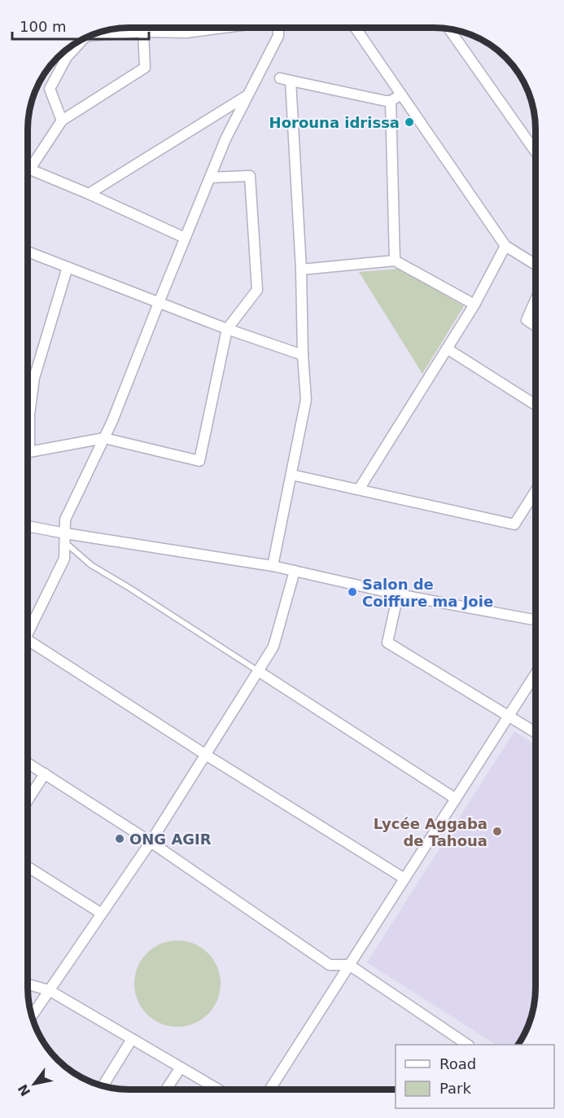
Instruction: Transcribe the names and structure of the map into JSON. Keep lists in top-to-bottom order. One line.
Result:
{"places":["Horouna idrissa","Salon de Coiffure ma Joie","Lycée Aggaba de Tahoua","ONG AGIR"],"legend":["Road","Park"],"scale_bar":"100 m","north":"bottom left"}
